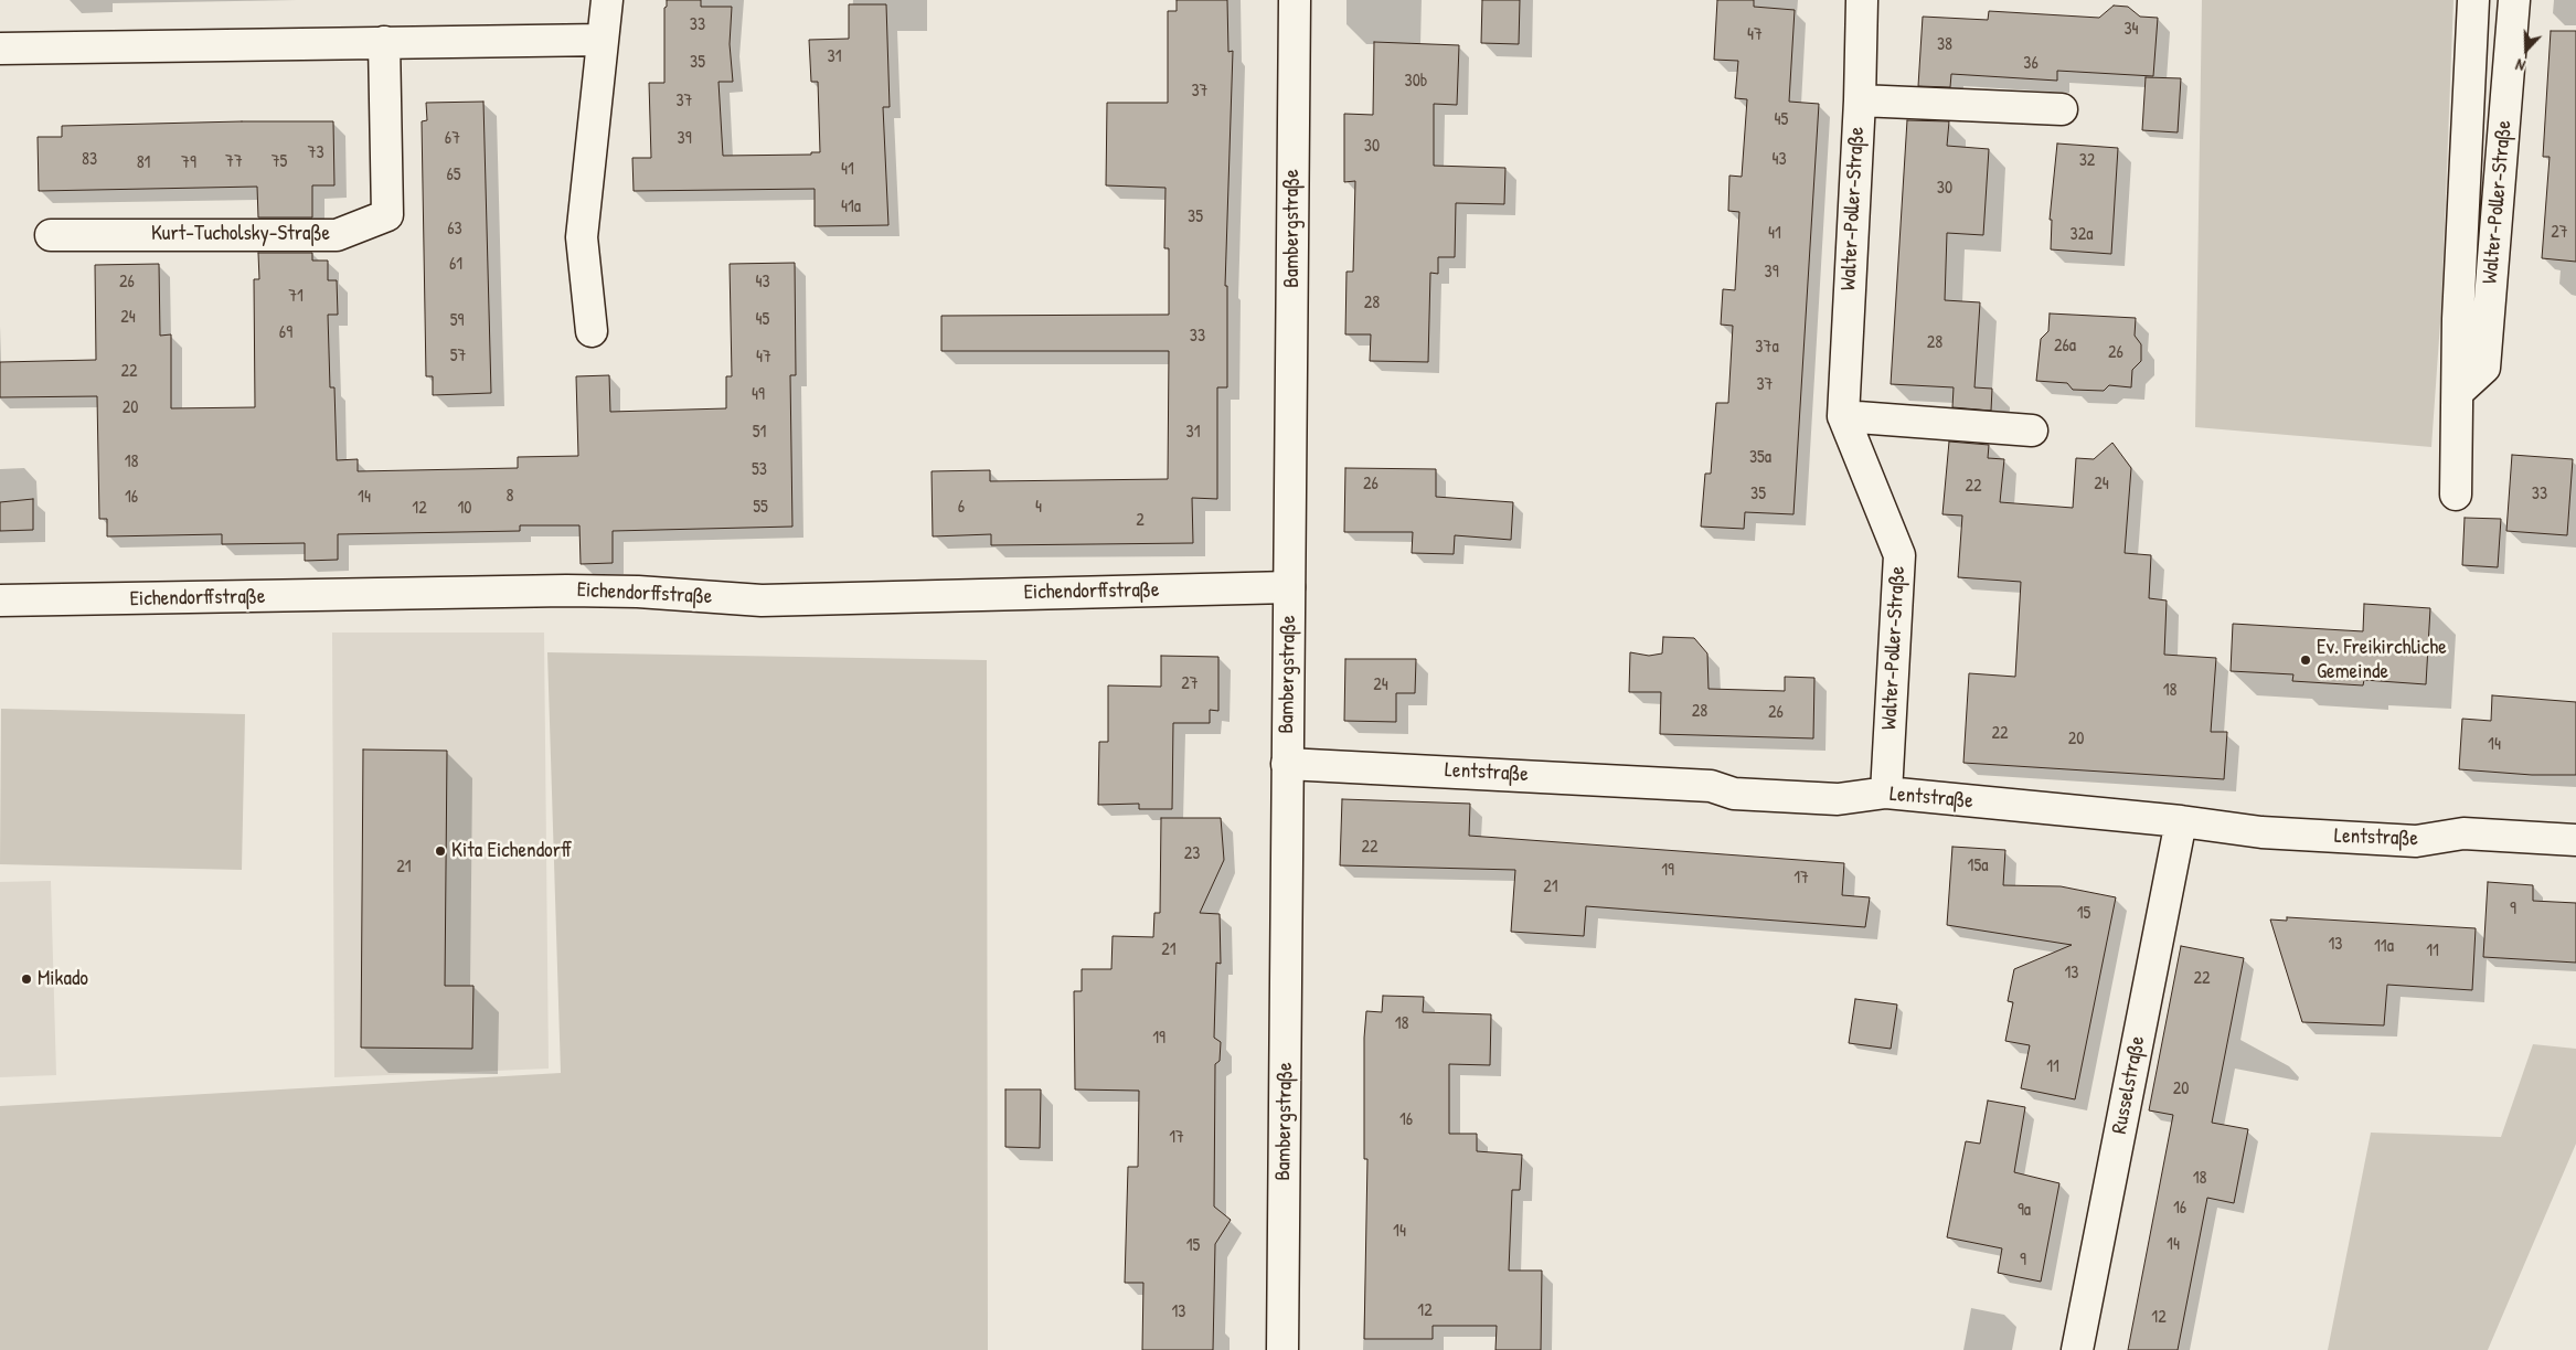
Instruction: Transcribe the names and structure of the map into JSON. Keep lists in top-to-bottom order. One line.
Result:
{"streets":{"street":["Walter-Poller-Straße","Bambergstraße","Kurt-Tucholsky-Straße","Eichendorffstraße","Lentstraße","Russelstraße"]},"crossings":[["Walter-Poller-Straße","Lentstraße"],["Bambergstraße","Eichendorffstraße"],["Bambergstraße","Lentstraße"],["Lentstraße","Russelstraße"]],"places":["Ev. Freikirchliche Gemeinde","Kita Eichendorff","Mikado"],"house_numbers":["33","34","47","38","31","35","36","30b","37","37","45","67","39","30","73","83","43","32","77","75","81","79","41","65","30","41a","35","63","27","41","32a","61","39","26","43","71","28","24","45","59","69","33","28","26a","37a","26","57","47","22","37","49","20","51","31","35a","18","53","26","24","22","35","33","8","16","14","55","6","4","12","10","2","27","24","18","28","26","22","20","14","22","23","15a","21","19","17","21","9","15","13","11a","21","11","13","22","18","19","11","20","16","17","18","16","9a","14","14","15","9","12","13","12"],"north":"bottom"}
